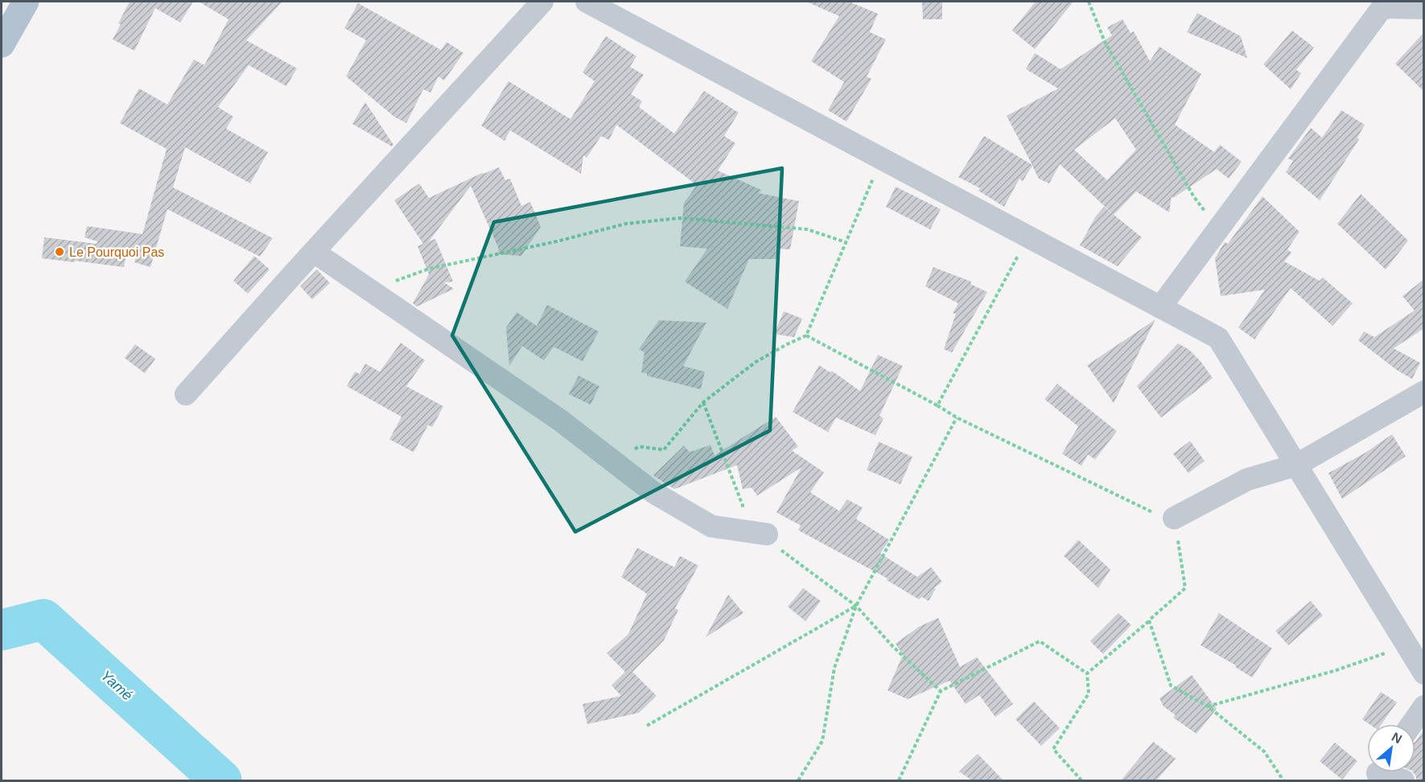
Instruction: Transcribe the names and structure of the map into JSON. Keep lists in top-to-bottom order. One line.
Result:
{"water":["Yamé"],"places":["Le Pourquoi Pas"],"north":"top right"}
